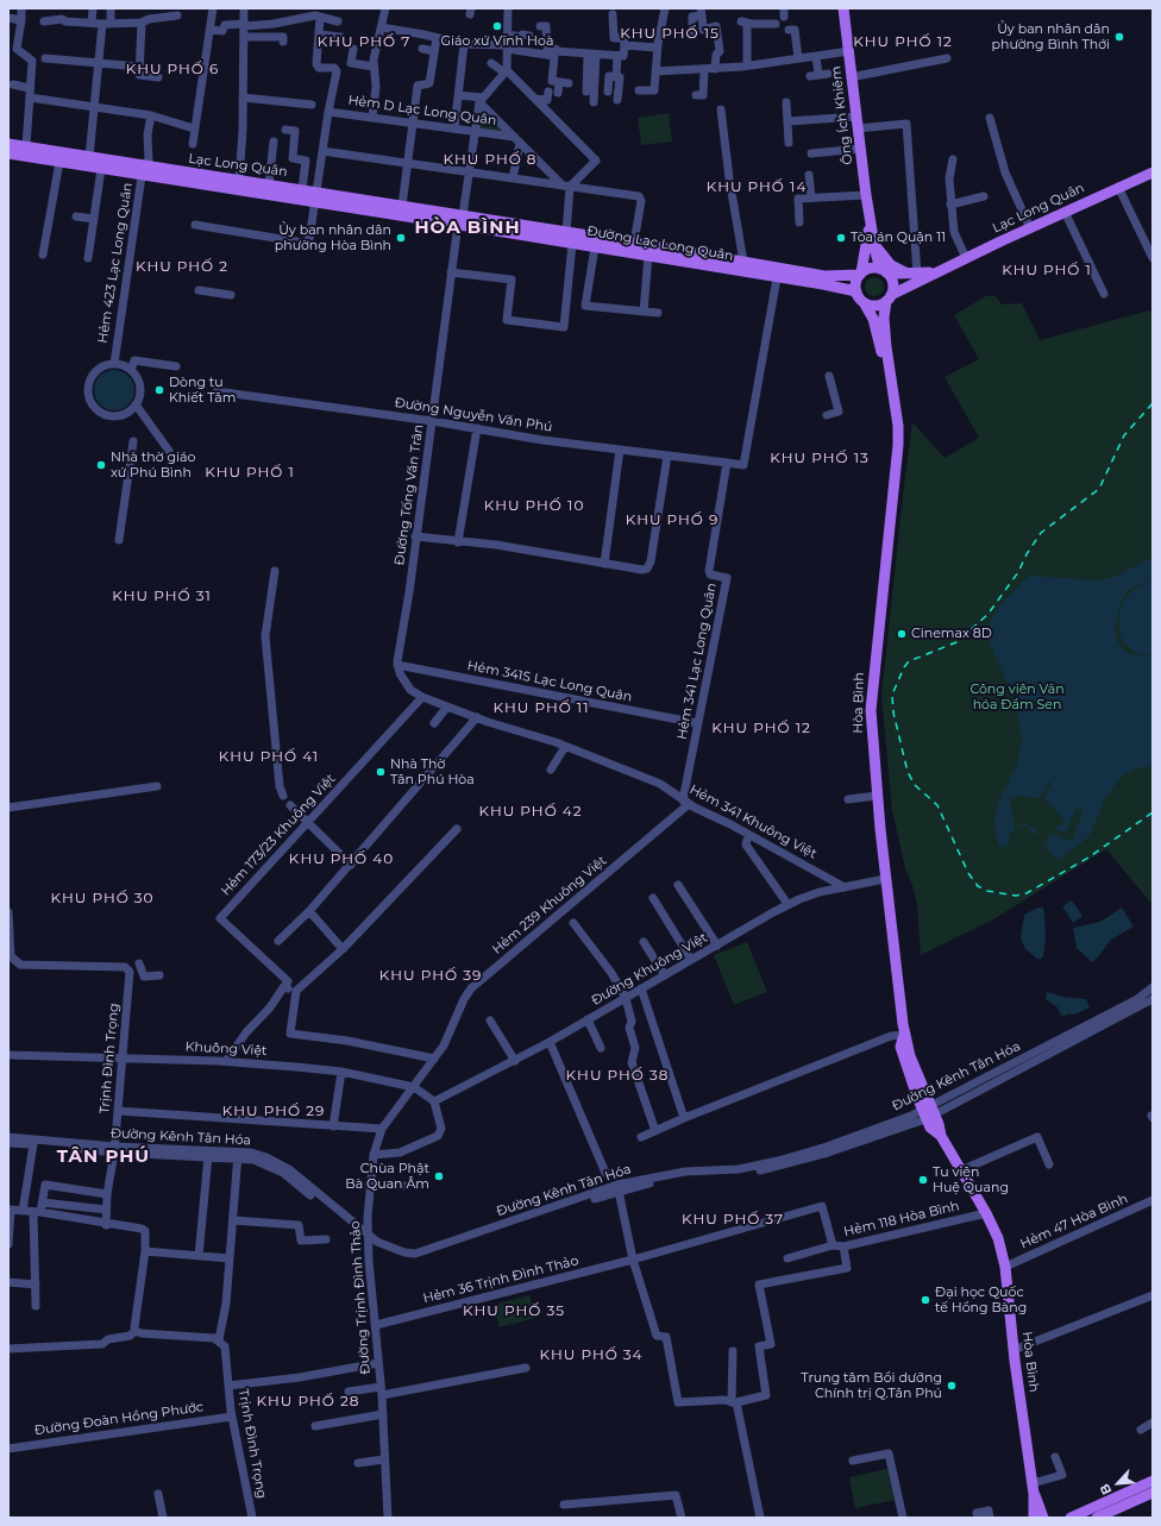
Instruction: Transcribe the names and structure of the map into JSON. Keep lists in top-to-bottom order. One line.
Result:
{"streets":{"main road":["Ông Ích Khiêm","Lạc Long Quân","Đường Lạc Long Quân","Hòa Bình"],"street":["Hẻm D Lạc Long Quân","Hẻm 423 Lạc Long Quân","Đường Nguyễn Văn Phú","Đường Tống Văn Trân","Hẻm 341 Lạc Long Quân","Hẻm 341S Lạc Long Quân","Hẻm 341 Khuông Việt","Hẻm 173/23 Khuông Việt","Hẻm 239 Khuông Việt","Đường Khuông Việt","Khuông Việt","Trịnh Đình Trọng","Đường Kênh Tân Hóa","Hẻm 118 Hòa Bình","Hẻm 47 Hòa Bình","Hẻm 36 Trịnh Đình Thảo","Đường Trịnh Đình Thảo","Đường Đoàn Hồng Phước"]},"crossings":[["Hẻm D Lạc Long Quân","Đường Tống Văn Trân"],["Ông Ích Khiêm","Đường Lạc Long Quân"],["Lạc Long Quân","Đường Lạc Long Quân"],["Lạc Long Quân","Hẻm 423 Lạc Long Quân"],["Lạc Long Quân","Đường Tống Văn Trân"],["Đường Lạc Long Quân","Đường Tống Văn Trân"],["Đường Nguyễn Văn Phú","Đường Tống Văn Trân"],["Đường Nguyễn Văn Phú","Hẻm 341 Lạc Long Quân"],["Đường Tống Văn Trân","Hẻm 341S Lạc Long Quân"],["Đường Tống Văn Trân","Hẻm 341 Khuông Việt"],["Hẻm 341 Lạc Long Quân","Hẻm 341S Lạc Long Quân"],["Hẻm 341 Lạc Long Quân","Hẻm 341 Khuông Việt"],["Hẻm 341 Lạc Long Quân","Hẻm 239 Khuông Việt"],["Hẻm 341S Lạc Long Quân","Hẻm 341 Khuông Việt"],["Hòa Bình","Đường Khuông Việt"],["Hòa Bình","Đường Kênh Tân Hóa"],["Hòa Bình","Hẻm 118 Hòa Bình"],["Hòa Bình","Hẻm 47 Hòa Bình"],["Hẻm 341 Khuông Việt","Hẻm 173/23 Khuông Việt"],["Hẻm 341 Khuông Việt","Hẻm 239 Khuông Việt"],["Hẻm 341 Khuông Việt","Đường Khuông Việt"],["Hẻm 239 Khuông Việt","Khuông Việt"],["Hẻm 239 Khuông Việt","Đường Trịnh Đình Thảo"],["Đường Khuông Việt","Khuông Việt"],["Khuông Việt","Trịnh Đình Trọng"],["Khuông Việt","Đường Trịnh Đình Thảo"],["Trịnh Đình Trọng","Đường Kênh Tân Hóa"],["Trịnh Đình Trọng","Đường Đoàn Hồng Phước"],["Đường Kênh Tân Hóa","Đường Trịnh Đình Thảo"],["Hẻm 118 Hòa Bình","Hẻm 36 Trịnh Đình Thảo"],["Hẻm 36 Trịnh Đình Thảo","Đường Trịnh Đình Thảo"]],"districts":["KHU PHỐ 15","KHU PHỐ 7","KHU PHỐ 12","KHU PHỐ 6","KHU PHỐ 8","KHU PHỐ 14","HÒA BÌNH","KHU PHỐ 2","KHU PHỐ 1","KHU PHỐ 13","KHU PHỐ 1","KHU PHỐ 10","KHU PHỐ 9","KHU PHỐ 31","KHU PHỐ 11","KHU PHỐ 12","KHU PHỐ 41","KHU PHỐ 42","KHU PHỐ 40","KHU PHỐ 30","KHU PHỐ 39","KHU PHỐ 38","KHU PHỐ 29","TÂN PHÚ","KHU PHỐ 37","KHU PHỐ 35","KHU PHỐ 34","KHU PHỐ 28"],"parks":["Công viên Văn hóa Đầm Sen"],"places":["Giáo xứ Vĩnh Hoà","Ủy ban nhân dân phường Bình Thới","Ủy ban nhân dân phường Hòa Bình","Tòa án Quận 11","Dòng tu Khiết Tâm","Nhà thờ giáo xứ Phú Bình","Cinemax 8D","Nhà Thờ Tân Phú Hòa","Chùa Phật Bà Quan Âm","Tu viện Huệ Quang","Đại học Quốc tế Hồng Bàng","Trung tâm Bồi dưỡng Chính trị Q.Tân Phú"],"north":"bottom left"}
